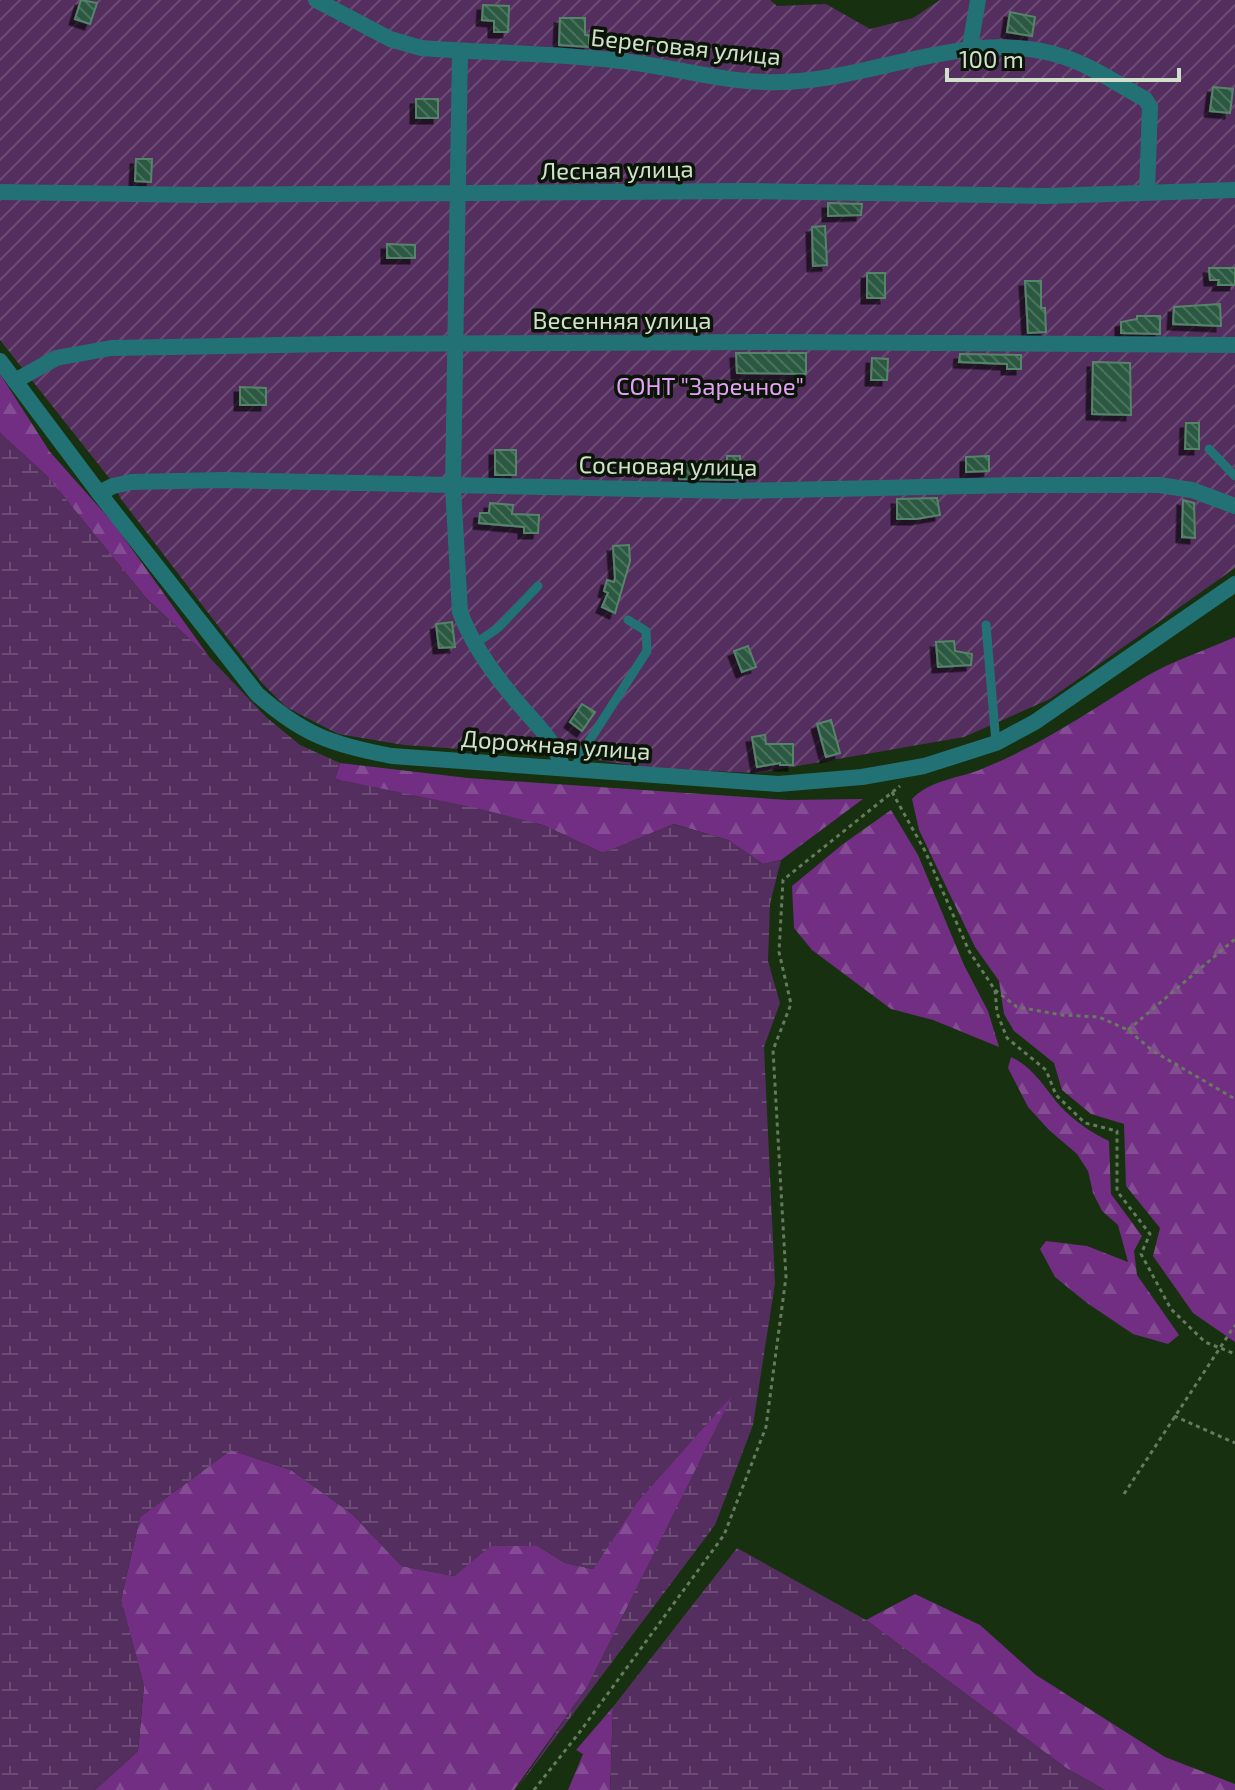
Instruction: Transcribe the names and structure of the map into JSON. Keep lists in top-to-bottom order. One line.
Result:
{"streets":{"street":["Береговая улица","Лесная улица","Весенняя улица","Сосновая улица","Дорожная улица"]},"crossings":[["Береговая улица","Лесная улица"],["Весенняя улица","Дорожная улица"],["Сосновая улица","Дорожная улица"]],"parks":["СОНТ \"Заречное\""],"scale_bar":"100 m"}
